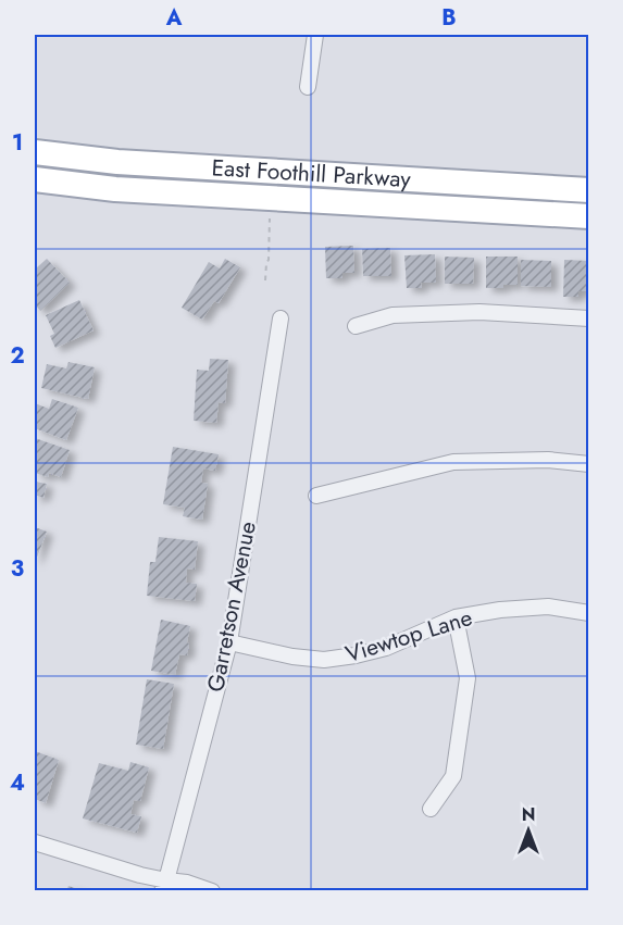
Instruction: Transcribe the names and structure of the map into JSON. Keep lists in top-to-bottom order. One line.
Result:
{"streets":{"main road":["East Foothill Parkway"],"street":["Garretson Avenue","Viewtop Lane"]},"crossings":[["Garretson Avenue","Viewtop Lane"]],"north":"top","grid":{"columns":["A","B"],"rows":["1","2","3","4"]}}
